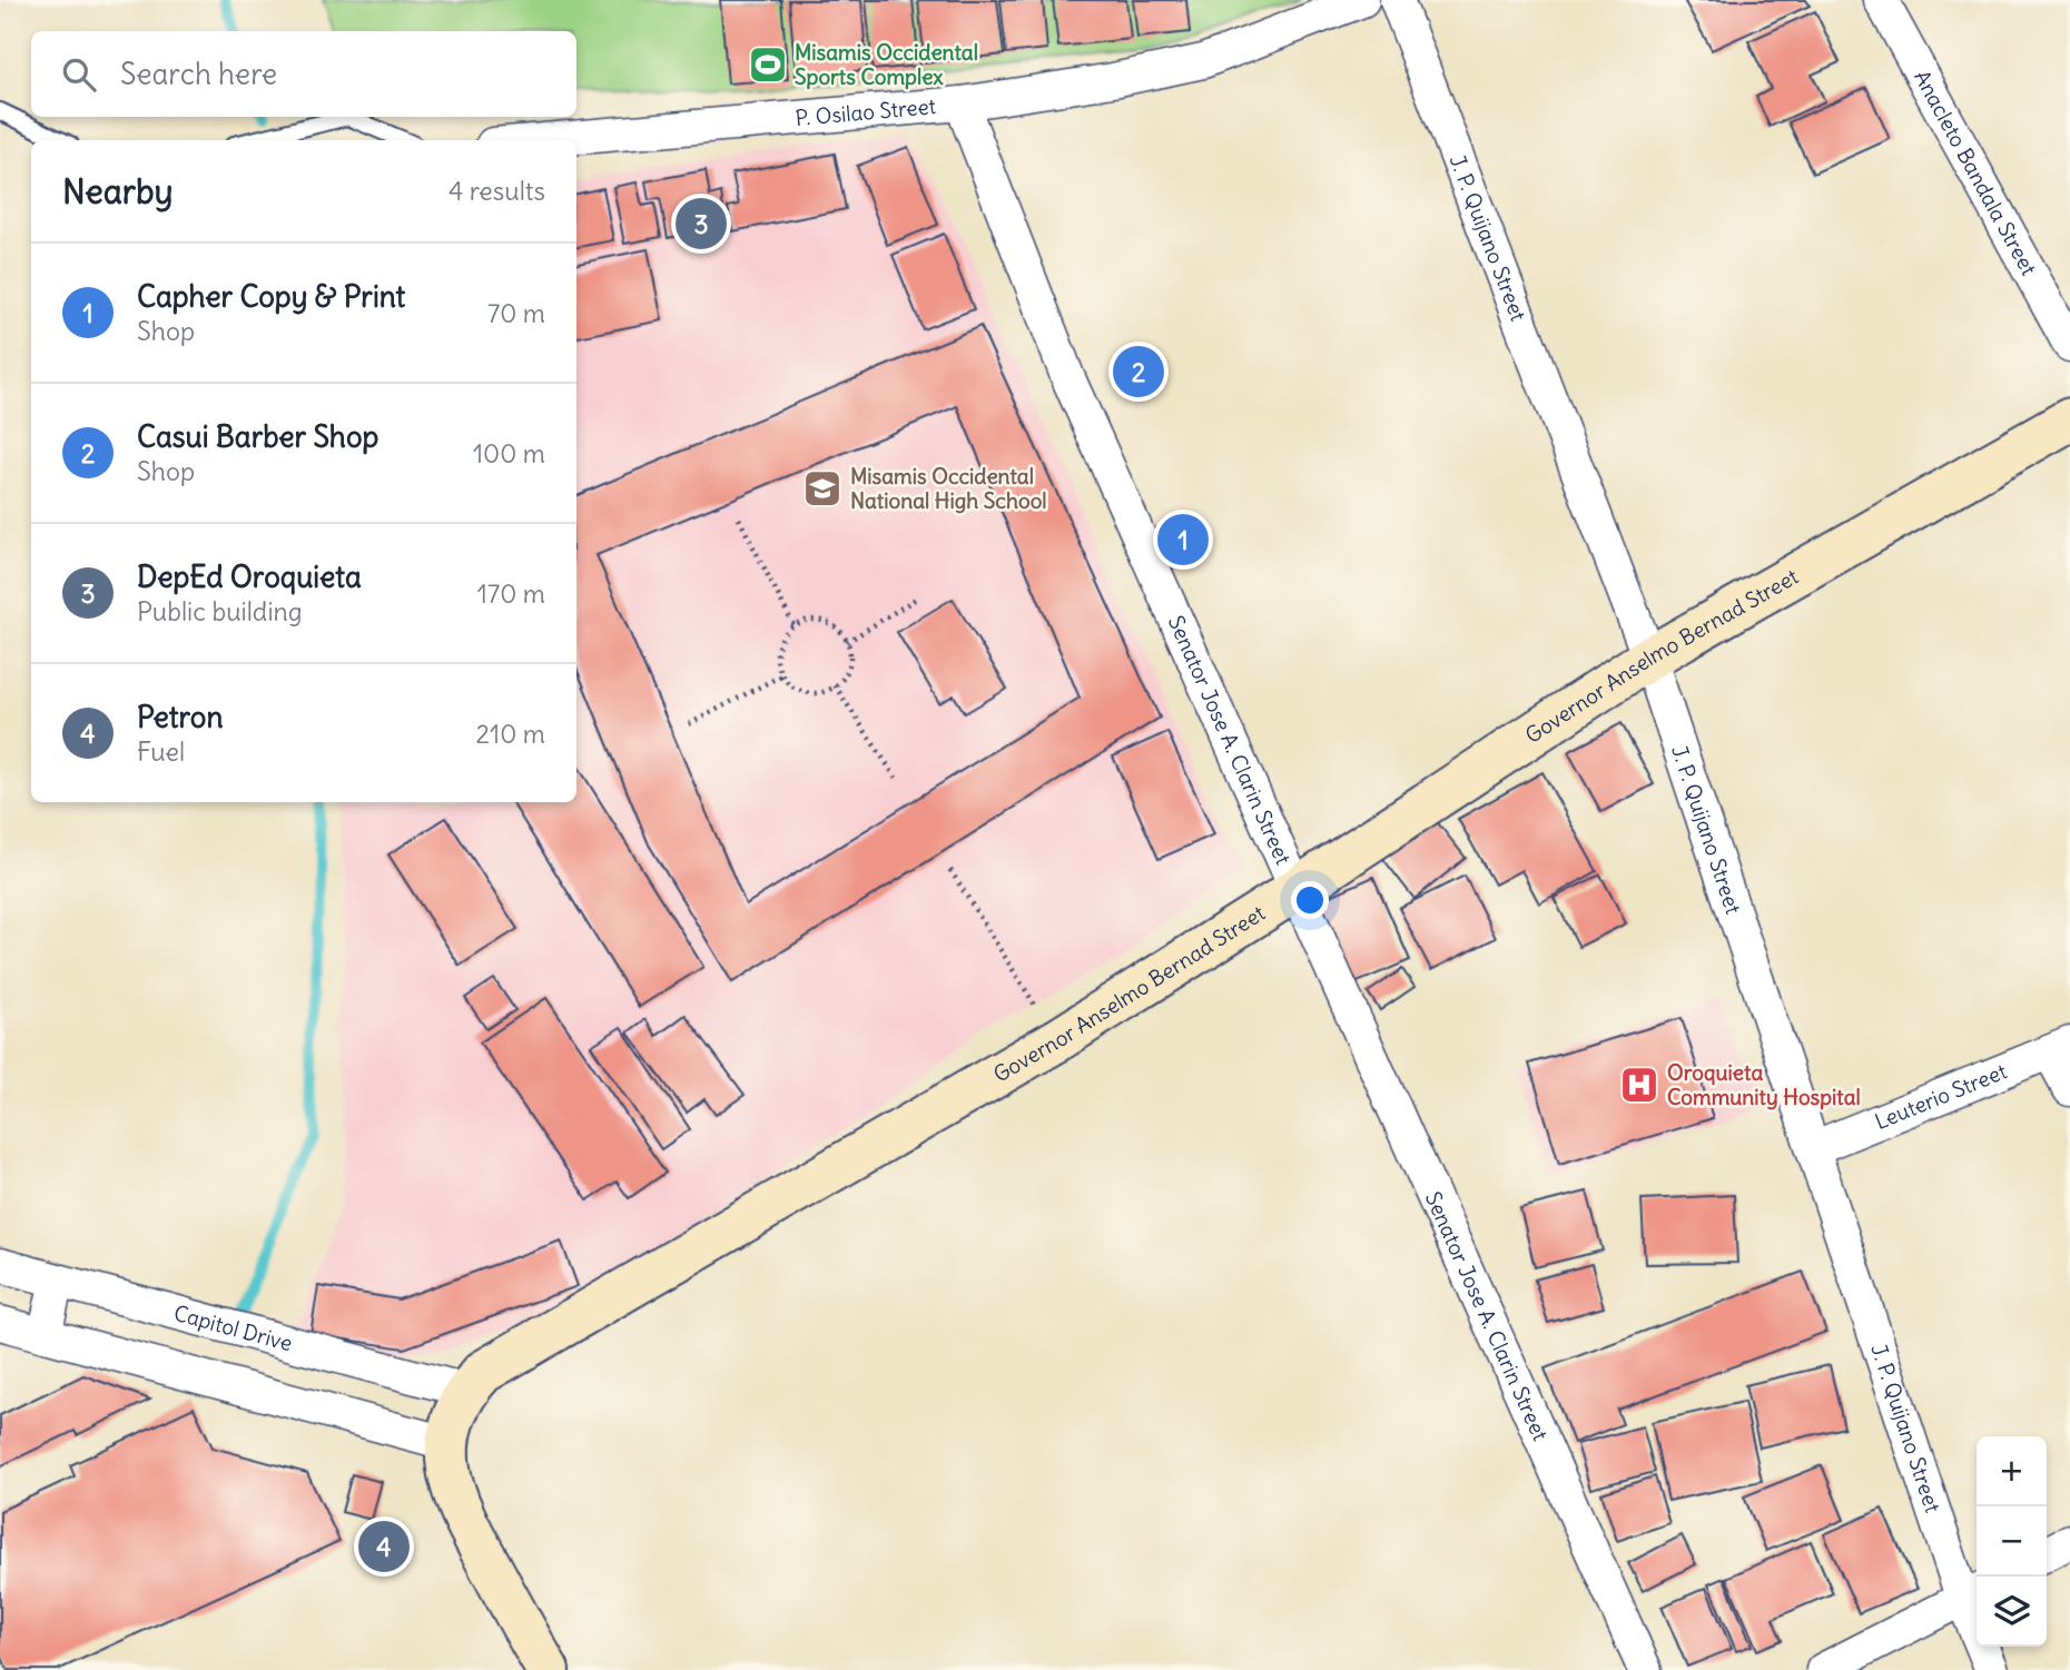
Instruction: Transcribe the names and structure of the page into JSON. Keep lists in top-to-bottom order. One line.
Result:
{"streets":{"main road":["Governor Anselmo Bernad Street"],"street":["P. Osilao Street","Anacleto Bandala Street","J. P. Quijano Street","Senator Jose A. Clarin Street","Leuterio Street","Capitol Drive"]},"crossings":[["P. Osilao Street","Senator Jose A. Clarin Street"],["J. P. Quijano Street","Governor Anselmo Bernad Street"],["J. P. Quijano Street","Leuterio Street"],["Governor Anselmo Bernad Street","Senator Jose A. Clarin Street"],["Governor Anselmo Bernad Street","Capitol Drive"]],"places":{"sports":["Misamis Occidental Sports Complex"],"school or university":["Misamis Occidental National High School"],"hospital":["Oroquieta Community Hospital"]},"page":{"search":"Search here","heading":["Nearby","4 results"],"pins":["3","2","1","4"],"list":[{"mark":"1","name":"Capher Copy & Print","note":"Shop","value":"70 m"},{"mark":"2","name":"Casui Barber Shop","note":"Shop","value":"100 m"},{"mark":"3","name":"DepEd Oroquieta","note":"Public building","value":"170 m"},{"mark":"4","name":"Petron","note":"Fuel","value":"210 m"}],"map_buttons":["+","−"]}}
